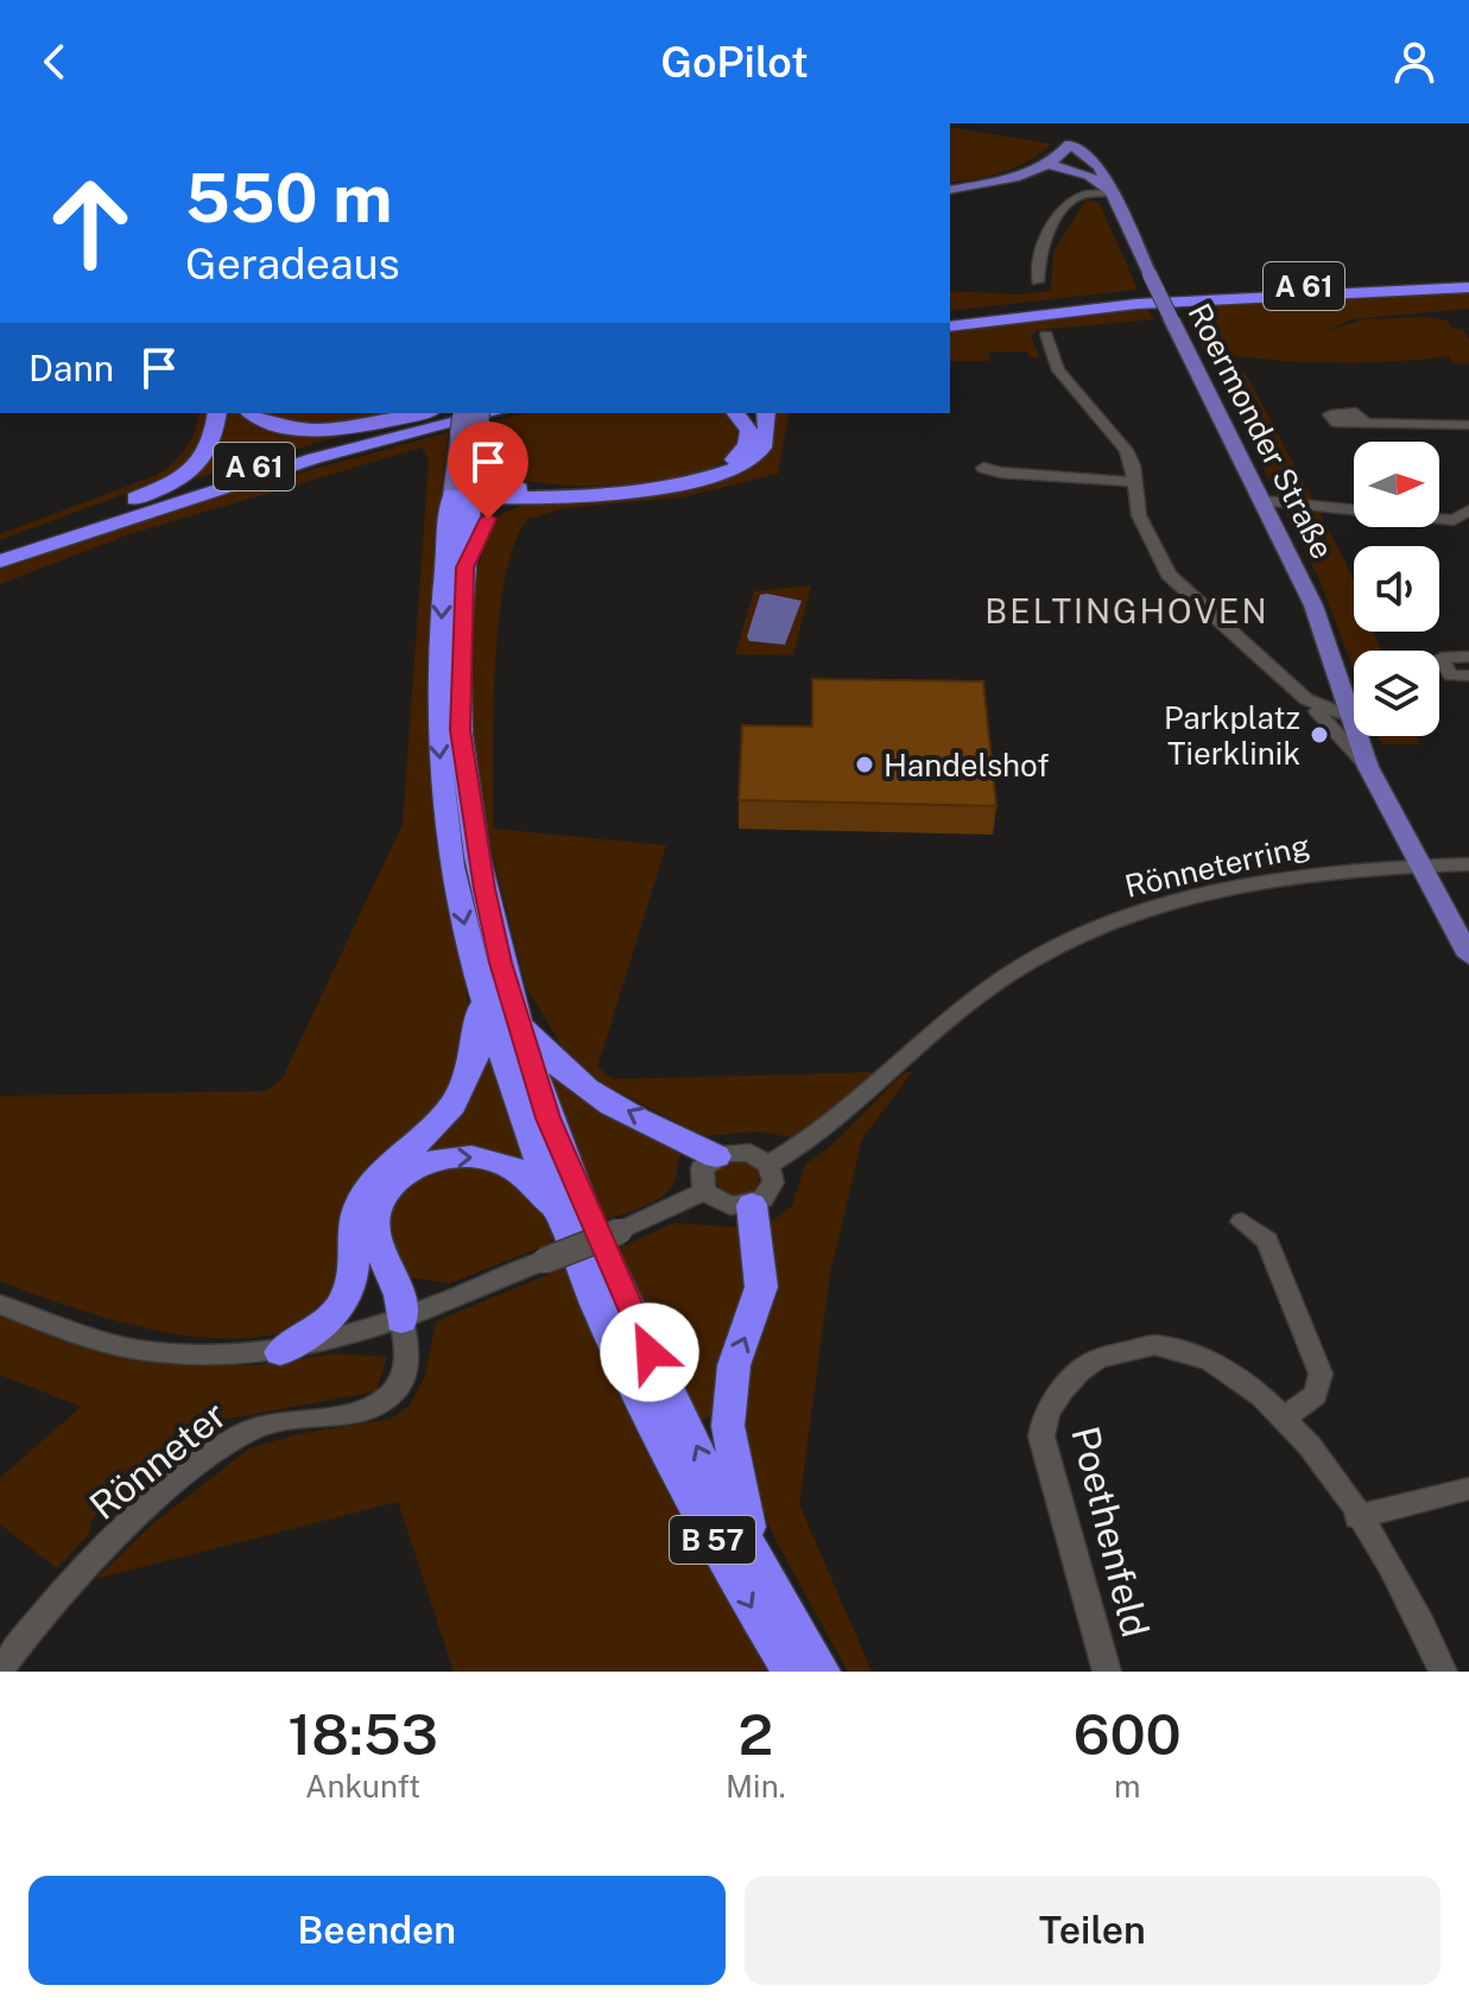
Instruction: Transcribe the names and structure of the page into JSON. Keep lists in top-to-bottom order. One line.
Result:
{"streets":{"highway":["A 61","B 57"],"main road":["Roermonder Straße"],"street":["Rönneterring","Rönneter","Poethenfeld"]},"crossings":[["Roermonder Straße","Rönneterring"]],"districts":["BELTINGHOVEN"],"places":["Parkplatz Tierklinik","Handelshof"],"north":"right","page":{"header":"GoPilot","turn":["550 m","Geradeaus"],"then":"Dann","eta":["18:53","Ankunft","2","Min.","600","m"],"buttons":["Beenden","Teilen"]}}
